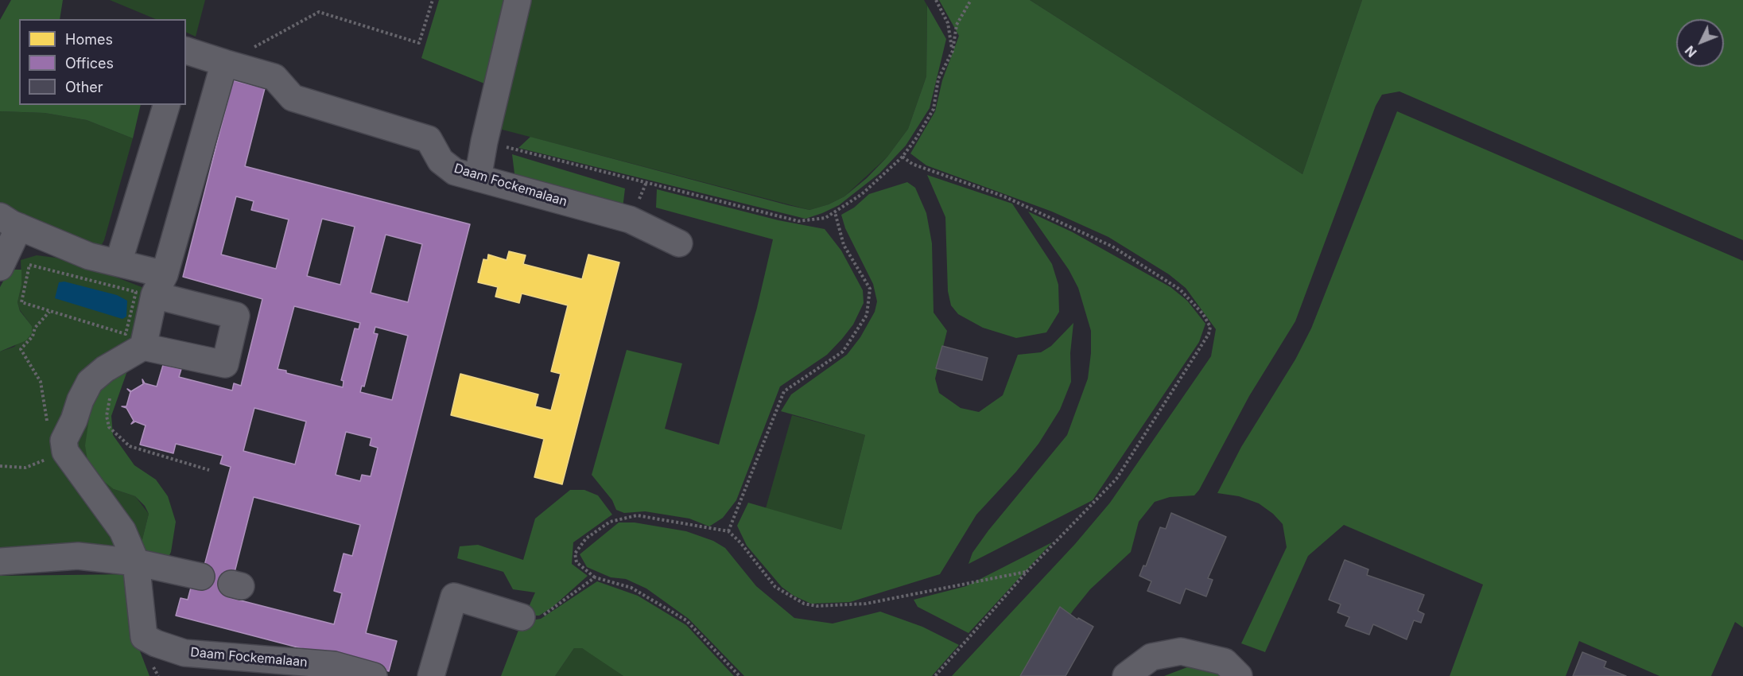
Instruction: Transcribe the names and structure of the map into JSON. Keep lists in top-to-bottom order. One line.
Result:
{"streets":{"lane":["Daam Fockemalaan"]},"legend":["Homes","Offices","Other"],"north":"bottom left"}
